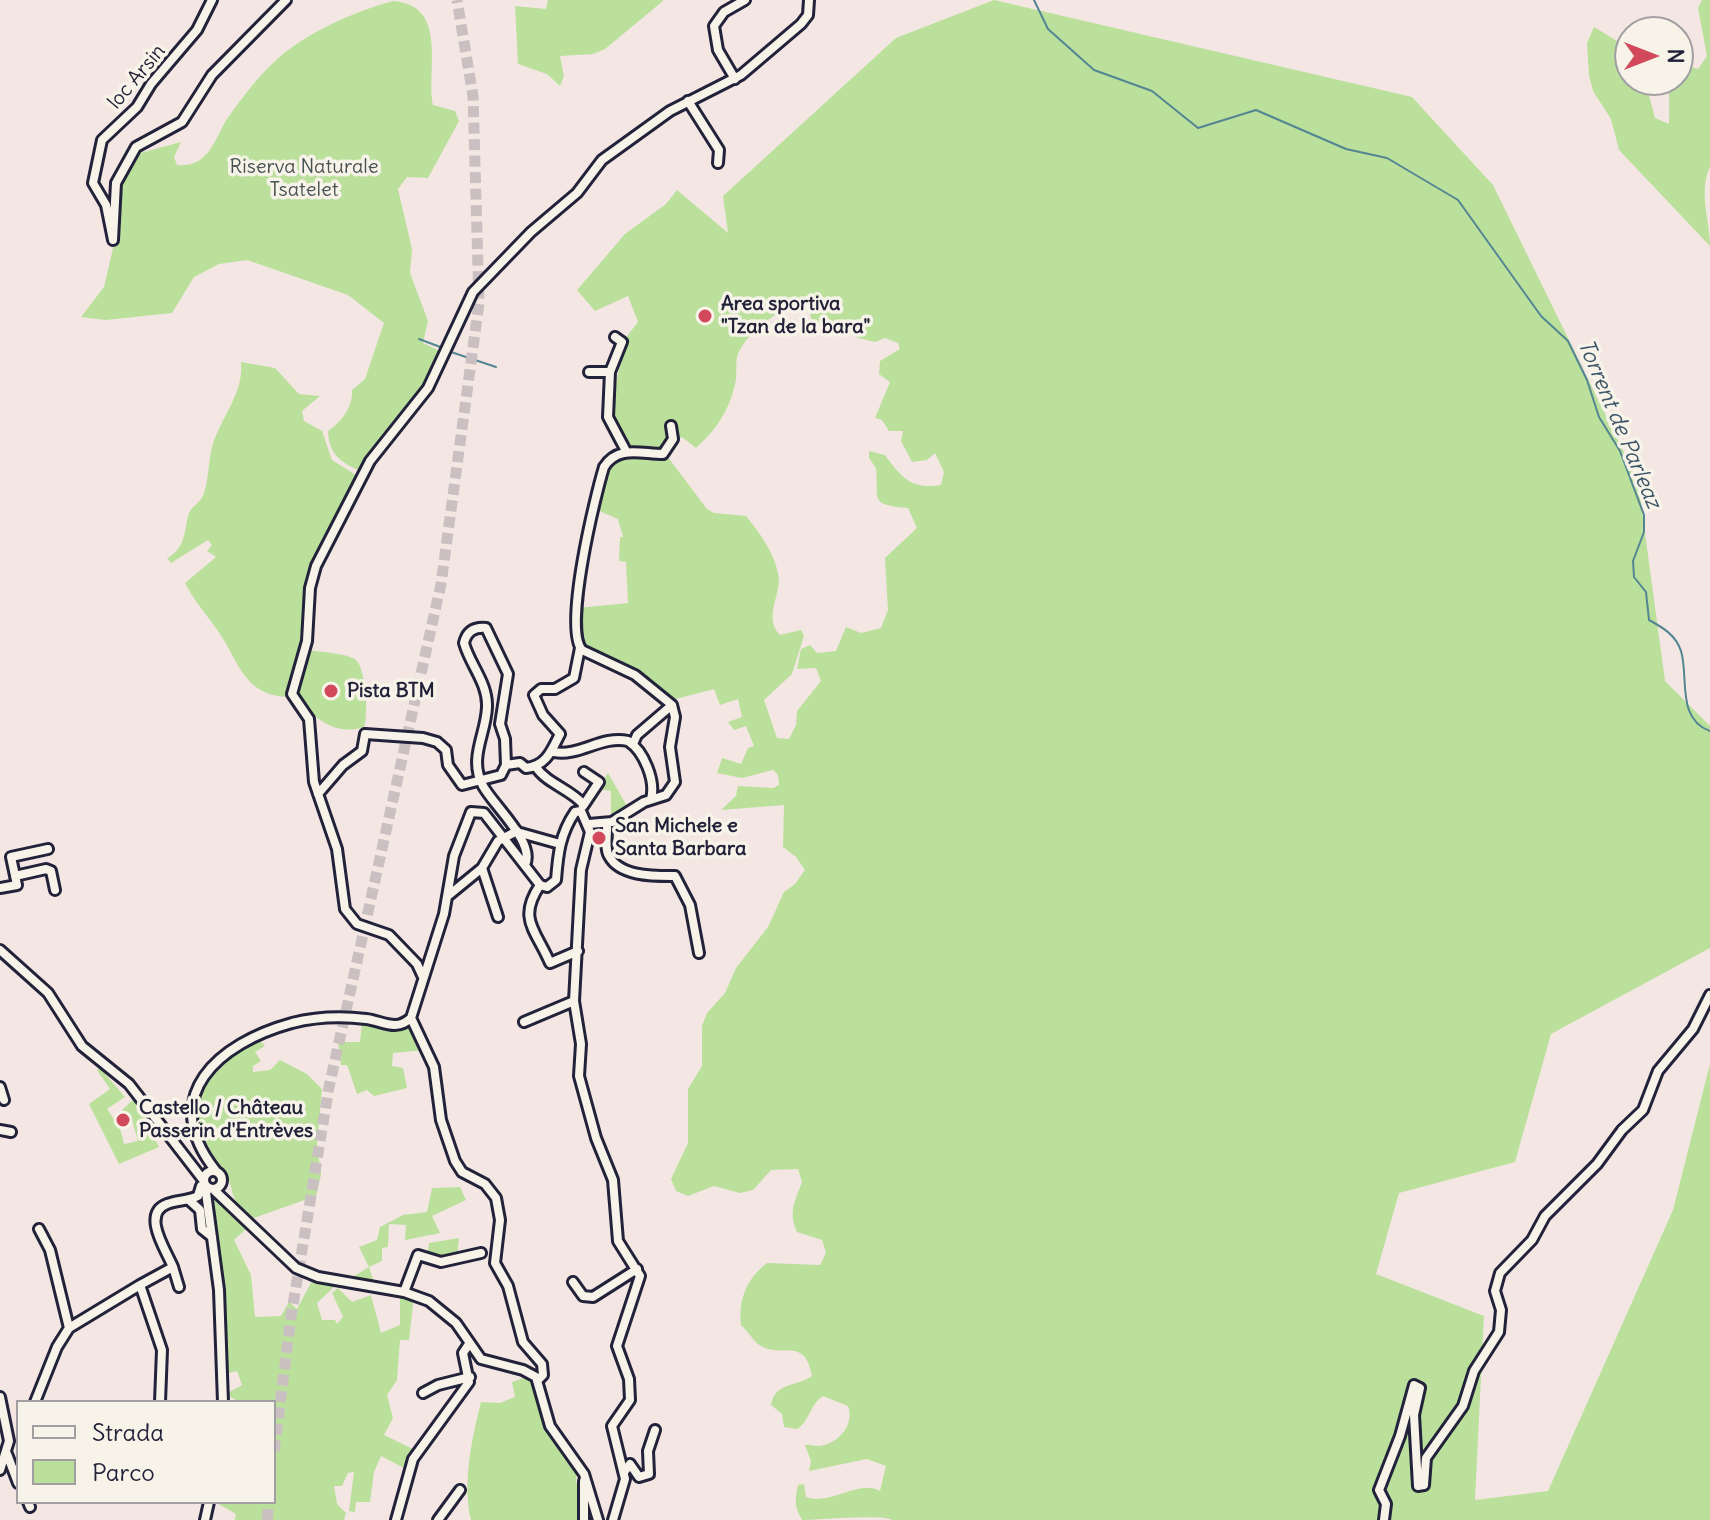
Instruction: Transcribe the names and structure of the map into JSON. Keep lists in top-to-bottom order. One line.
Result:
{"streets":{"street":["loc Arsin"]},"water":["Torrent de Parleaz"],"parks":["Riserva Naturale Tsatelet"],"places":["Area sportiva \"Tzan de la bara\"","Pista BTM","San Michele e Santa Barbara","Castello / Château Passerin d'Entrèves"],"legend":["Strada","Parco"],"north":"right"}
